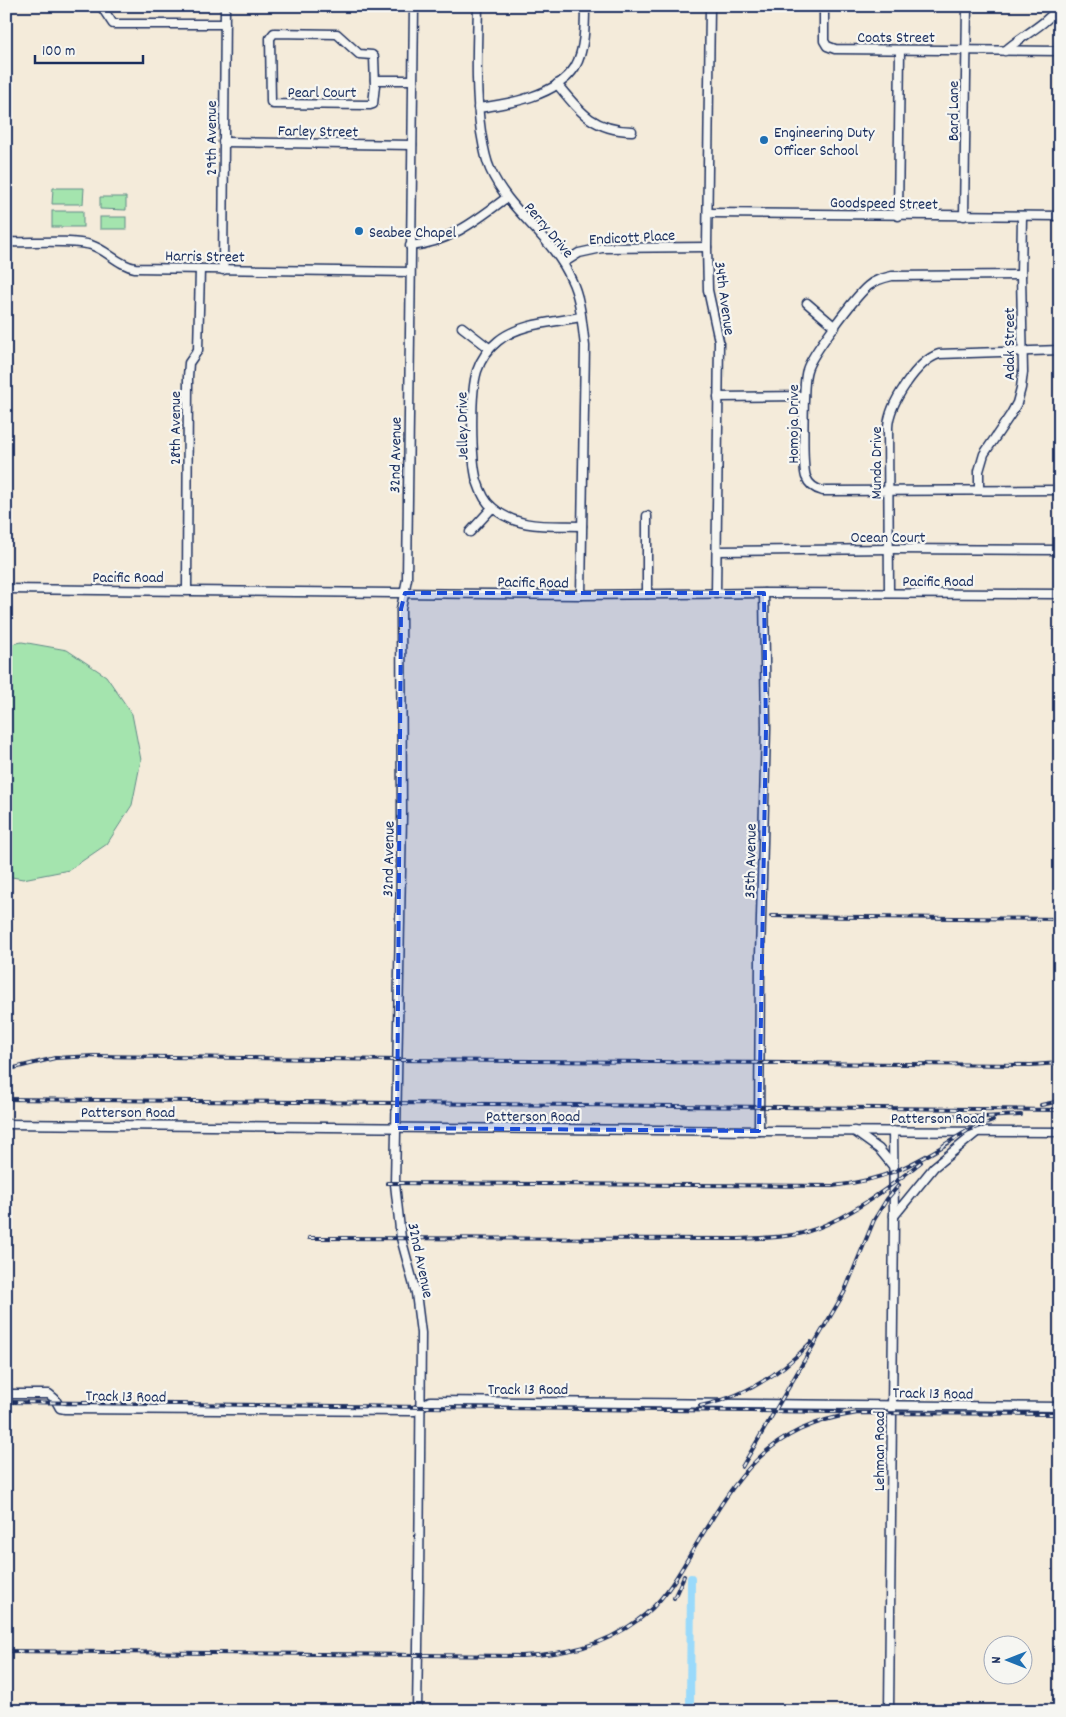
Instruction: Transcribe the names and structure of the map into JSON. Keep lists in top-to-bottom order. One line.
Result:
{"streets":{"street":["Coats Street","Pearl Court","Bard Lane","Farley Street","29th Avenue","Goodspeed Street","Perry Drive","Endicott Place","Harris Street","34th Avenue","Adak Street","Homoja Drive","Jelley Drive","28th Avenue","32nd Avenue","Munda Drive","Ocean Court","Pacific Road","35th Avenue","Patterson Road","Track 13 Road","Lehman Road"]},"crossings":[["Coats Street","Bard Lane"],["Pearl Court","32nd Avenue"],["Bard Lane","Goodspeed Street"],["Farley Street","29th Avenue"],["Farley Street","32nd Avenue"],["29th Avenue","Harris Street"],["Goodspeed Street","34th Avenue"],["Goodspeed Street","Adak Street"],["Perry Drive","Endicott Place"],["Perry Drive","Jelley Drive"],["Perry Drive","Pacific Road"],["Endicott Place","34th Avenue"],["Harris Street","28th Avenue"],["Harris Street","32nd Avenue"],["34th Avenue","Ocean Court"],["34th Avenue","Pacific Road"],["Adak Street","Homoja Drive"],["Adak Street","Munda Drive"],["Homoja Drive","Munda Drive"],["28th Avenue","Pacific Road"],["32nd Avenue","Pacific Road"],["32nd Avenue","Patterson Road"],["32nd Avenue","Track 13 Road"],["Munda Drive","Ocean Court"],["Munda Drive","Pacific Road"],["Pacific Road","35th Avenue"],["35th Avenue","Patterson Road"],["Patterson Road","Lehman Road"],["Track 13 Road","Lehman Road"]],"places":["Engineering Duty Officer School","Seabee Chapel"],"scale_bar":"100 m","north":"left"}
